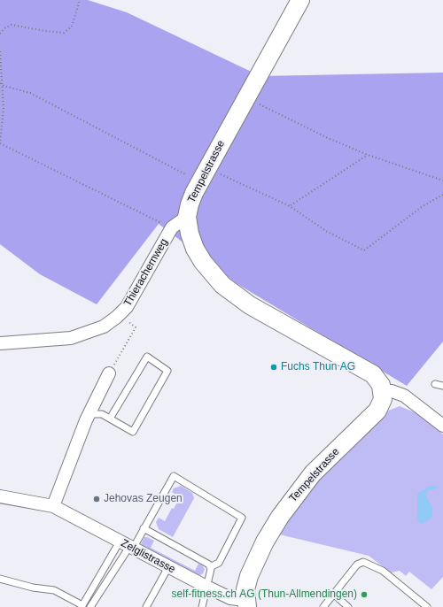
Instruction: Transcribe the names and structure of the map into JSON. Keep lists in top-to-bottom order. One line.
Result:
{"streets":{"street":["Tempelstrasse","Thierachernweg","Zelglistrasse"]},"crossings":[["Tempelstrasse","Thierachernweg"],["Tempelstrasse","Zelglistrasse"]],"places":["Fuchs Thun AG","Jehovas Zeugen","self-fitness.ch AG (Thun-Allmendingen)"]}
